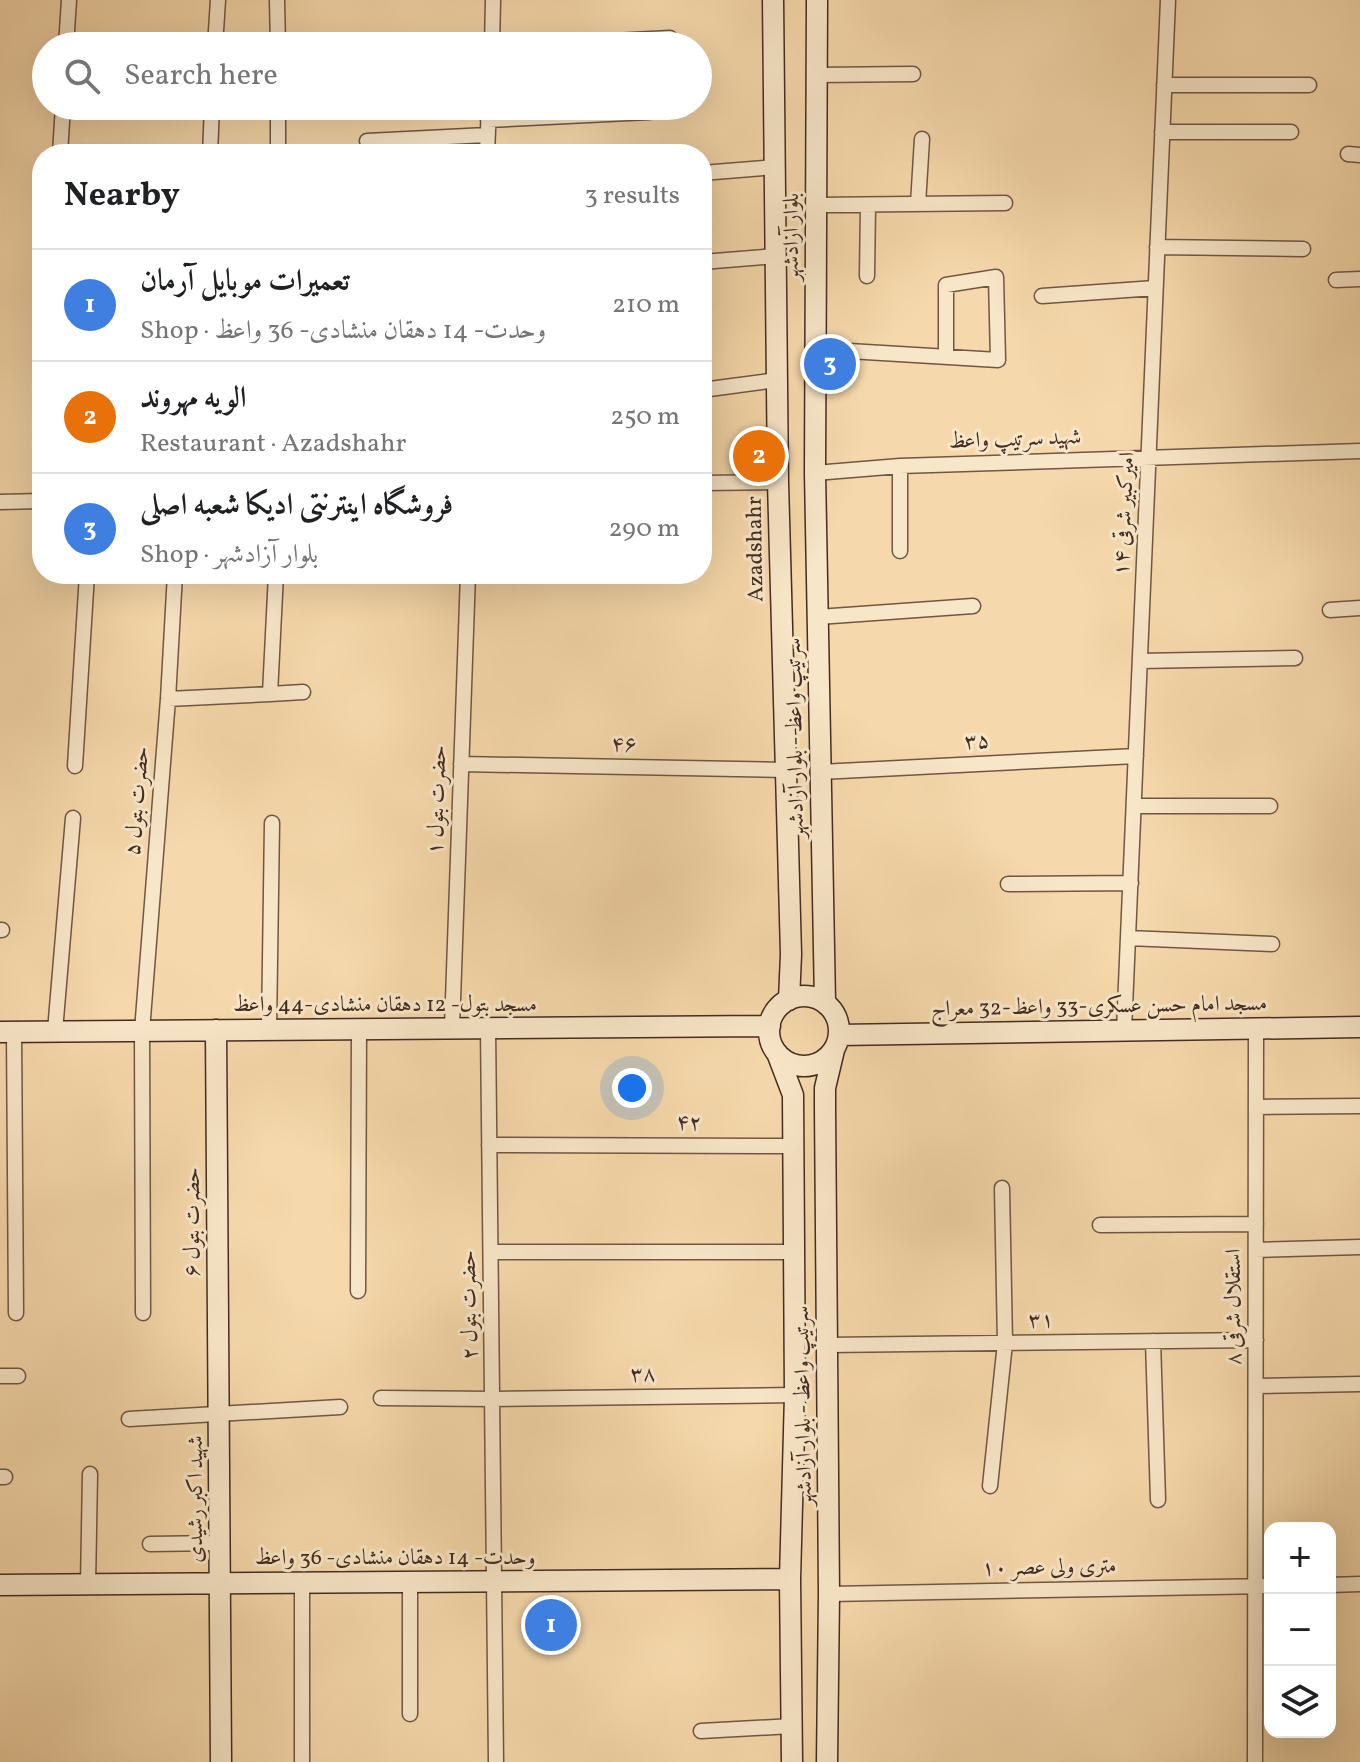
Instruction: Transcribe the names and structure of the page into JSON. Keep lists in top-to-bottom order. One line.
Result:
{"streets":{"main road":["بلوار آزادشهر","Azadshahr","سرتیپ واعظ - بلوار آزادشهر","مسجد بتول- 12 دهقان منشادی-44 واعظ","مسجد امام حسن عسکری-33 واعظ-32 معراج","حضرت بتول ۶","شهید اکبر رشیدی","وحدت- 14 دهقان منشادی- 36 واعظ"],"street":["شهید سرتیپ واعظ","۱۴ امیرکبیر شرقی","۳۵","۴۶","حضرت بتول ۱","حضرت بتول ۵","۴۲","حضرت بتول ۲","استقلال شرقی ۸","۳۱","۳۸","۱۰ متری ولی عصر"]},"crossings":[["بلوار آزادشهر","شهید سرتیپ واعظ"],["بلوار آزادشهر","سرتیپ واعظ - بلوار آزادشهر"],["شهید سرتیپ واعظ","۱۴ امیرکبیر شرقی"],["شهید سرتیپ واعظ","سرتیپ واعظ - بلوار آزادشهر"],["۱۴ امیرکبیر شرقی","۳۵"],["۱۴ امیرکبیر شرقی","مسجد امام حسن عسکری-33 واعظ-32 معراج"],["Azadshahr","سرتیپ واعظ - بلوار آزادشهر"],["Azadshahr","۴۶"],["Azadshahr","مسجد بتول- 12 دهقان منشادی-44 واعظ"],["Azadshahr","مسجد امام حسن عسکری-33 واعظ-32 معراج"],["سرتیپ واعظ - بلوار آزادشهر","۳۵"],["سرتیپ واعظ - بلوار آزادشهر","مسجد بتول- 12 دهقان منشادی-44 واعظ"],["سرتیپ واعظ - بلوار آزادشهر","مسجد امام حسن عسکری-33 واعظ-32 معراج"],["سرتیپ واعظ - بلوار آزادشهر","۴۲"],["سرتیپ واعظ - بلوار آزادشهر","۳۱"],["سرتیپ واعظ - بلوار آزادشهر","۳۸"],["سرتیپ واعظ - بلوار آزادشهر","وحدت- 14 دهقان منشادی- 36 واعظ"],["سرتیپ واعظ - بلوار آزادشهر","۱۰ متری ولی عصر"],["۴۶","حضرت بتول ۱"],["حضرت بتول ۱","مسجد بتول- 12 دهقان منشادی-44 واعظ"],["حضرت بتول ۵","مسجد بتول- 12 دهقان منشادی-44 واعظ"],["مسجد بتول- 12 دهقان منشادی-44 واعظ","مسجد امام حسن عسکری-33 واعظ-32 معراج"],["مسجد بتول- 12 دهقان منشادی-44 واعظ","حضرت بتول ۶"],["مسجد بتول- 12 دهقان منشادی-44 واعظ","حضرت بتول ۲"],["مسجد امام حسن عسکری-33 واعظ-32 معراج","استقلال شرقی ۸"],["۴۲","حضرت بتول ۲"],["حضرت بتول ۶","شهید اکبر رشیدی"],["حضرت بتول ۲","۳۸"],["حضرت بتول ۲","وحدت- 14 دهقان منشادی- 36 واعظ"],["استقلال شرقی ۸","۳۱"],["استقلال شرقی ۸","۱۰ متری ولی عصر"],["شهید اکبر رشیدی","وحدت- 14 دهقان منشادی- 36 واعظ"]],"page":{"search":"Search here","heading":["Nearby","3 results"],"list":[{"mark":"1","name":"تعمیرات موبایل آرمان","note":"Shop · وحدت- 14 دهقان منشادی- 36 واعظ","value":"210 m"},{"mark":"2","name":"الویه مهروند","note":"Restaurant · Azadshahr","value":"250 m"},{"mark":"3","name":"فروشگاه اینترنتی ادیکا شعبه اصلی","note":"Shop · بلوار آزادشهر","value":"290 m"}],"pins":["3","2","1"],"map_buttons":["+","−"]}}
